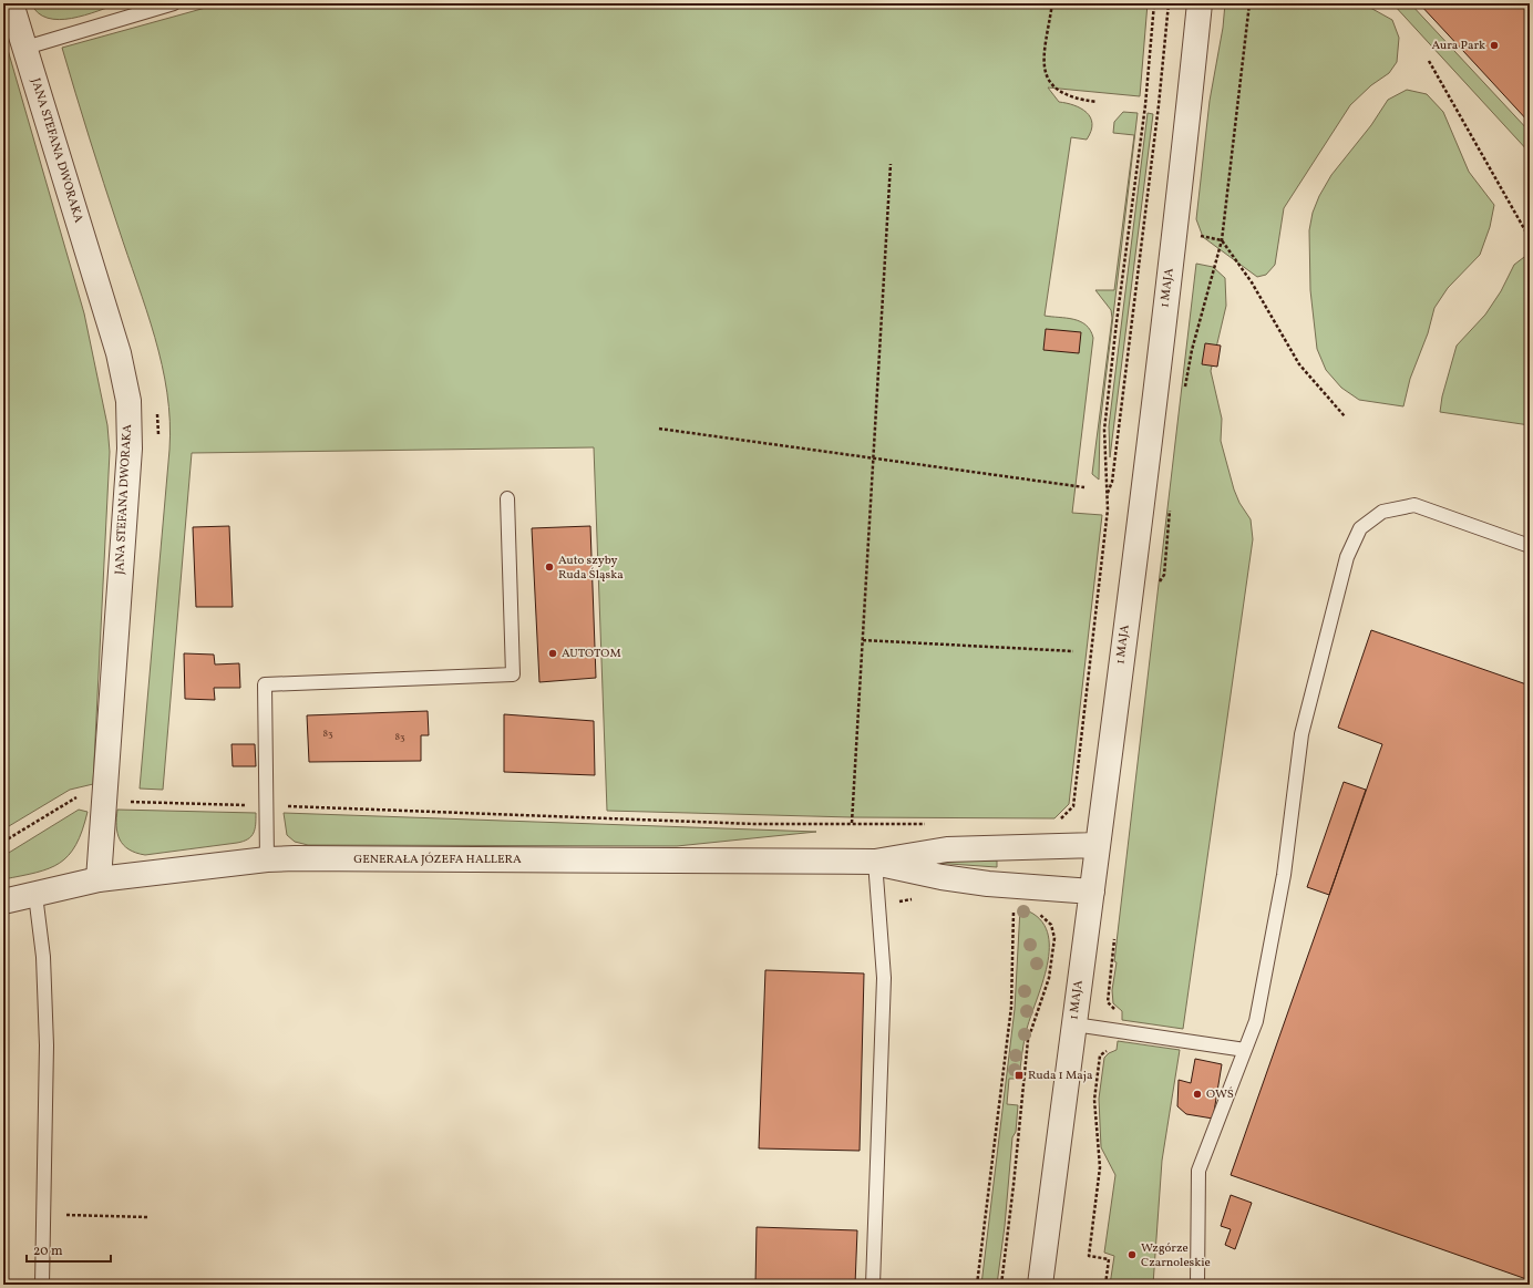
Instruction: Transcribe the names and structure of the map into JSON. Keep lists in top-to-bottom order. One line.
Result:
{"streets":{"street":["JANA STEFANA DWORAKA","1 MAJA","GENERAŁA JÓZEFA HALLERA"]},"crossings":[["JANA STEFANA DWORAKA","GENERAŁA JÓZEFA HALLERA"],["1 MAJA","GENERAŁA JÓZEFA HALLERA"]],"places":{"other":["Aura Park","Auto szyby Ruda Śląska","AUTOTOM","OWŚ","Wzgórze Czarnoleskie"],"transit":["Ruda 1 Maja"]},"house_numbers":["83","83"],"scale_bar":"20 m"}
